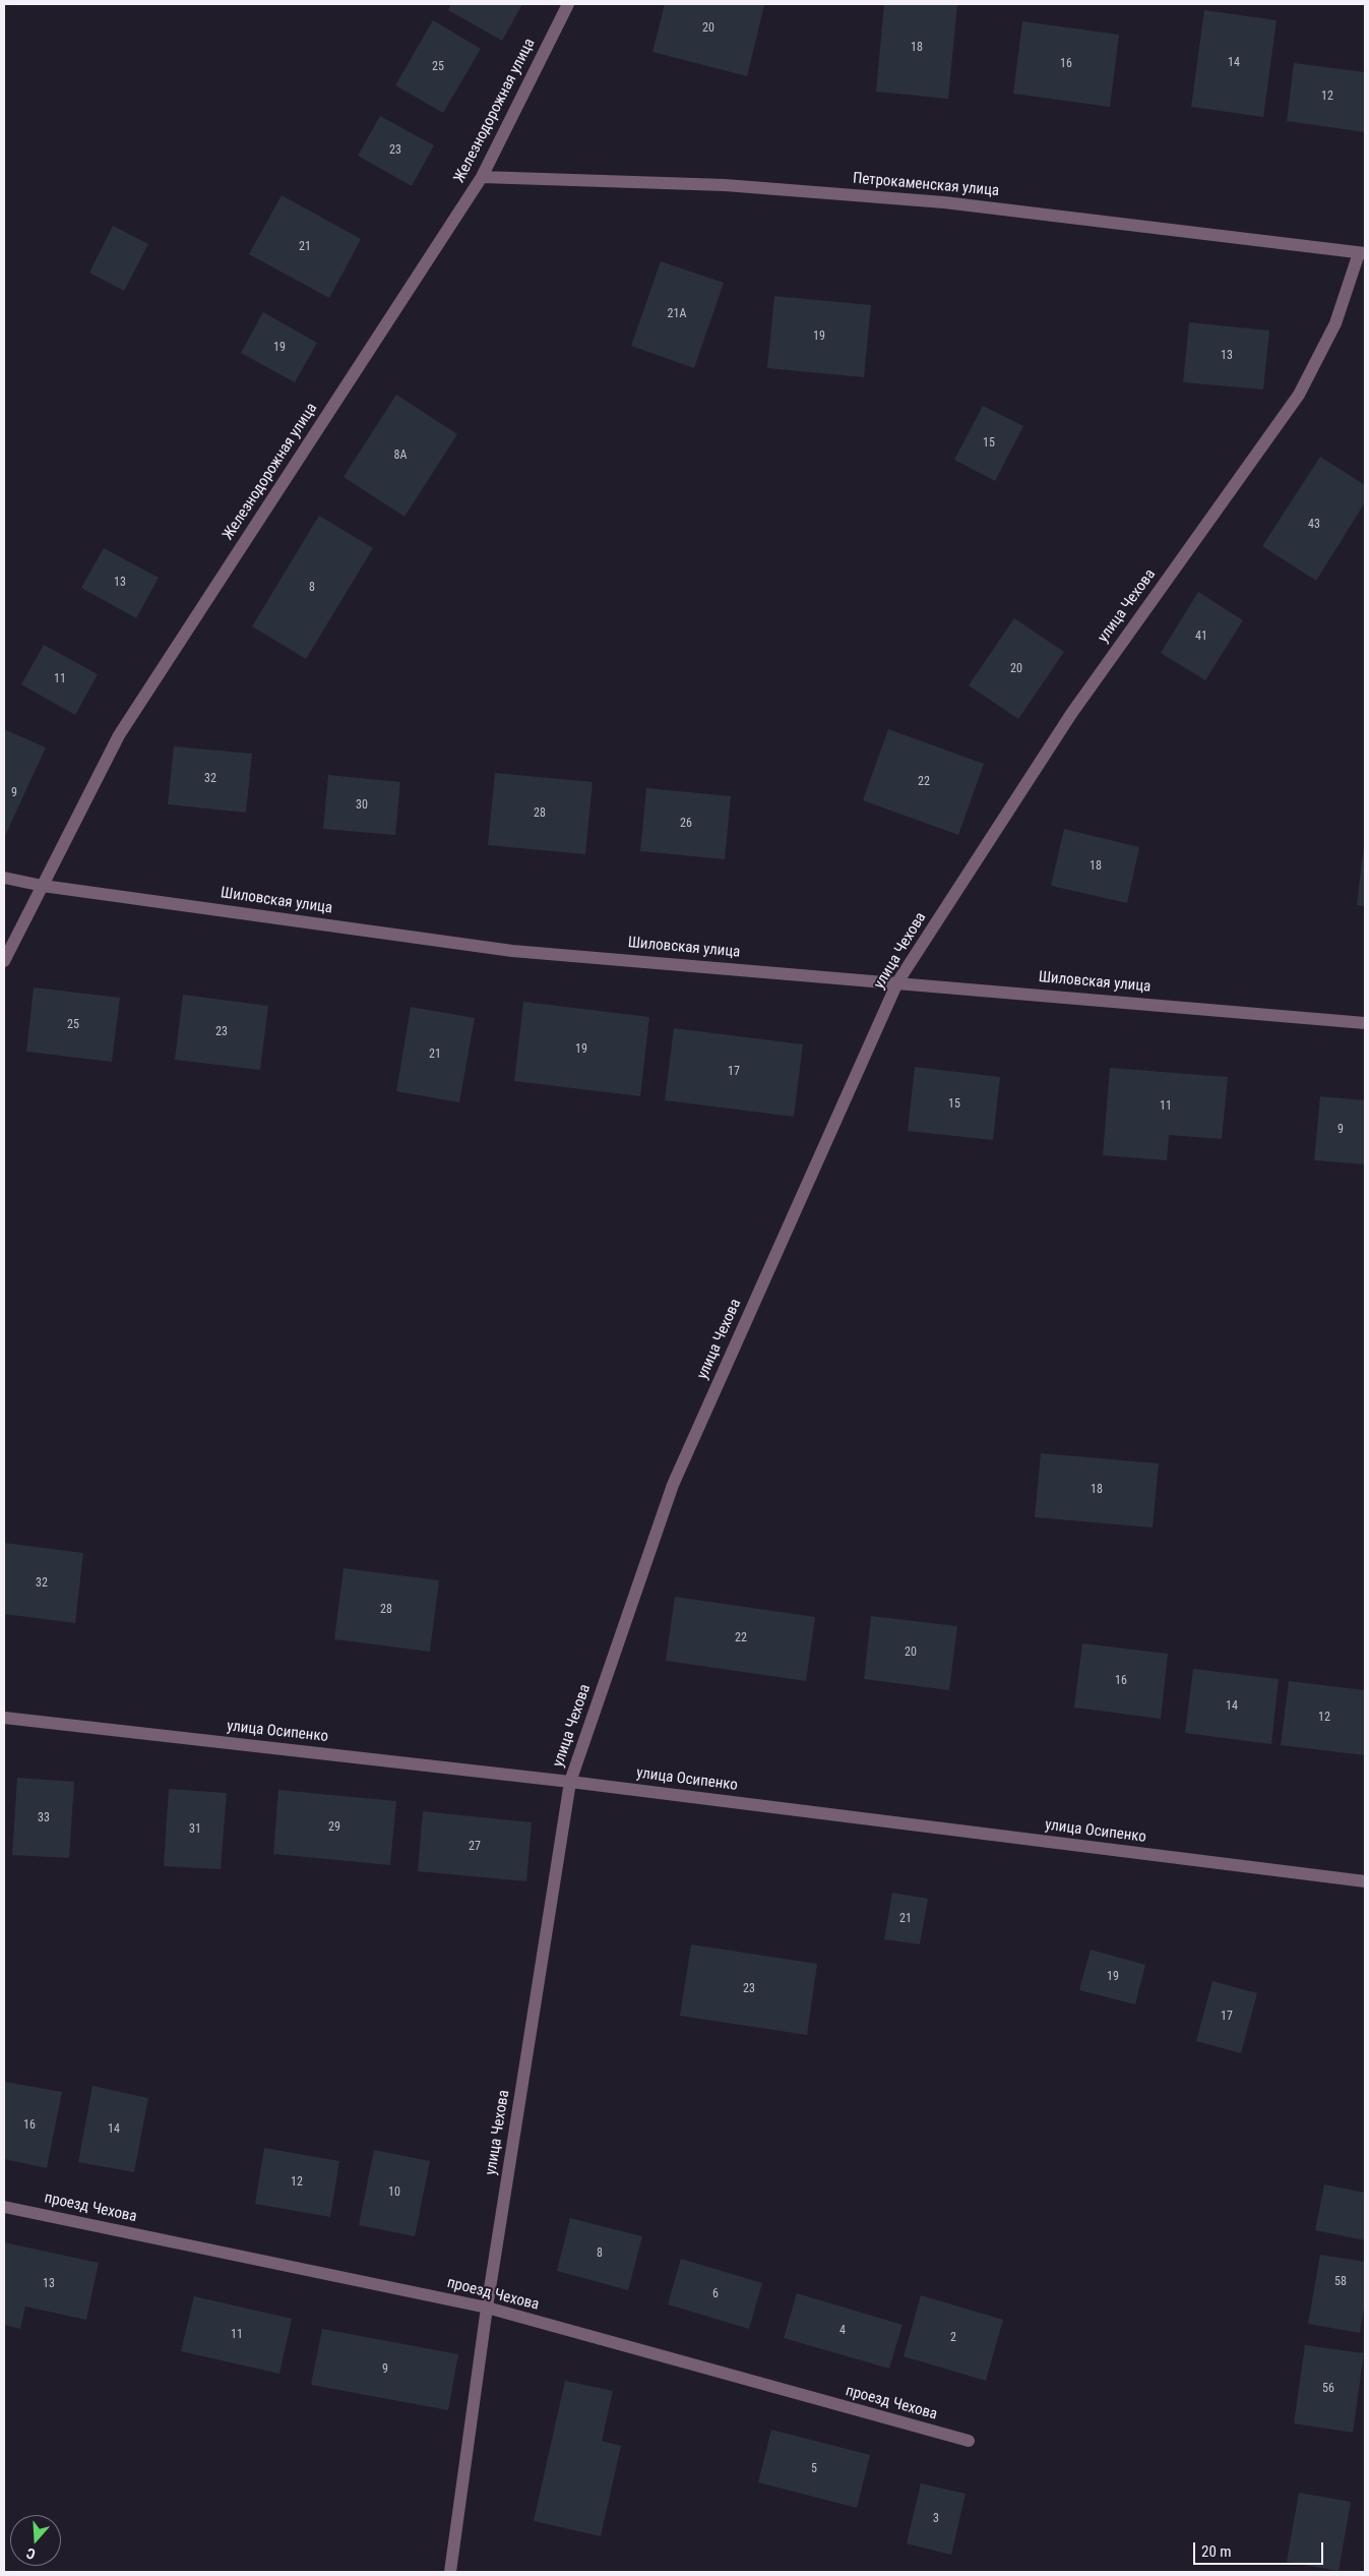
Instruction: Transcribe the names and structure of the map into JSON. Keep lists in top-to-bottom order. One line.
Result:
{"streets":{"street":["Железнодорожная улица","Петрокаменская улица","улица Чехова","Шиловская улица","улица Осипенко","проезд Чехова"]},"crossings":[["Железнодорожная улица","Петрокаменская улица"],["Железнодорожная улица","Шиловская улица"],["Петрокаменская улица","улица Чехова"],["улица Чехова","Шиловская улица"],["улица Чехова","улица Осипенко"],["улица Чехова","проезд Чехова"]],"house_numbers":["20","18","14","16","25","12","23","21","21А","19","19","13","15","8А","43","13","8","41","20","11","32","22","9","30","28","26","18","25","23","19","21","17","15","11","9","18","32","28","22","20","16","14","12","33","29","31","27","21","19","23","17","16","14","12","10","8","58","13","6","4","11","2","9","56","5","3"],"scale_bar":"20 m","north":"bottom"}
